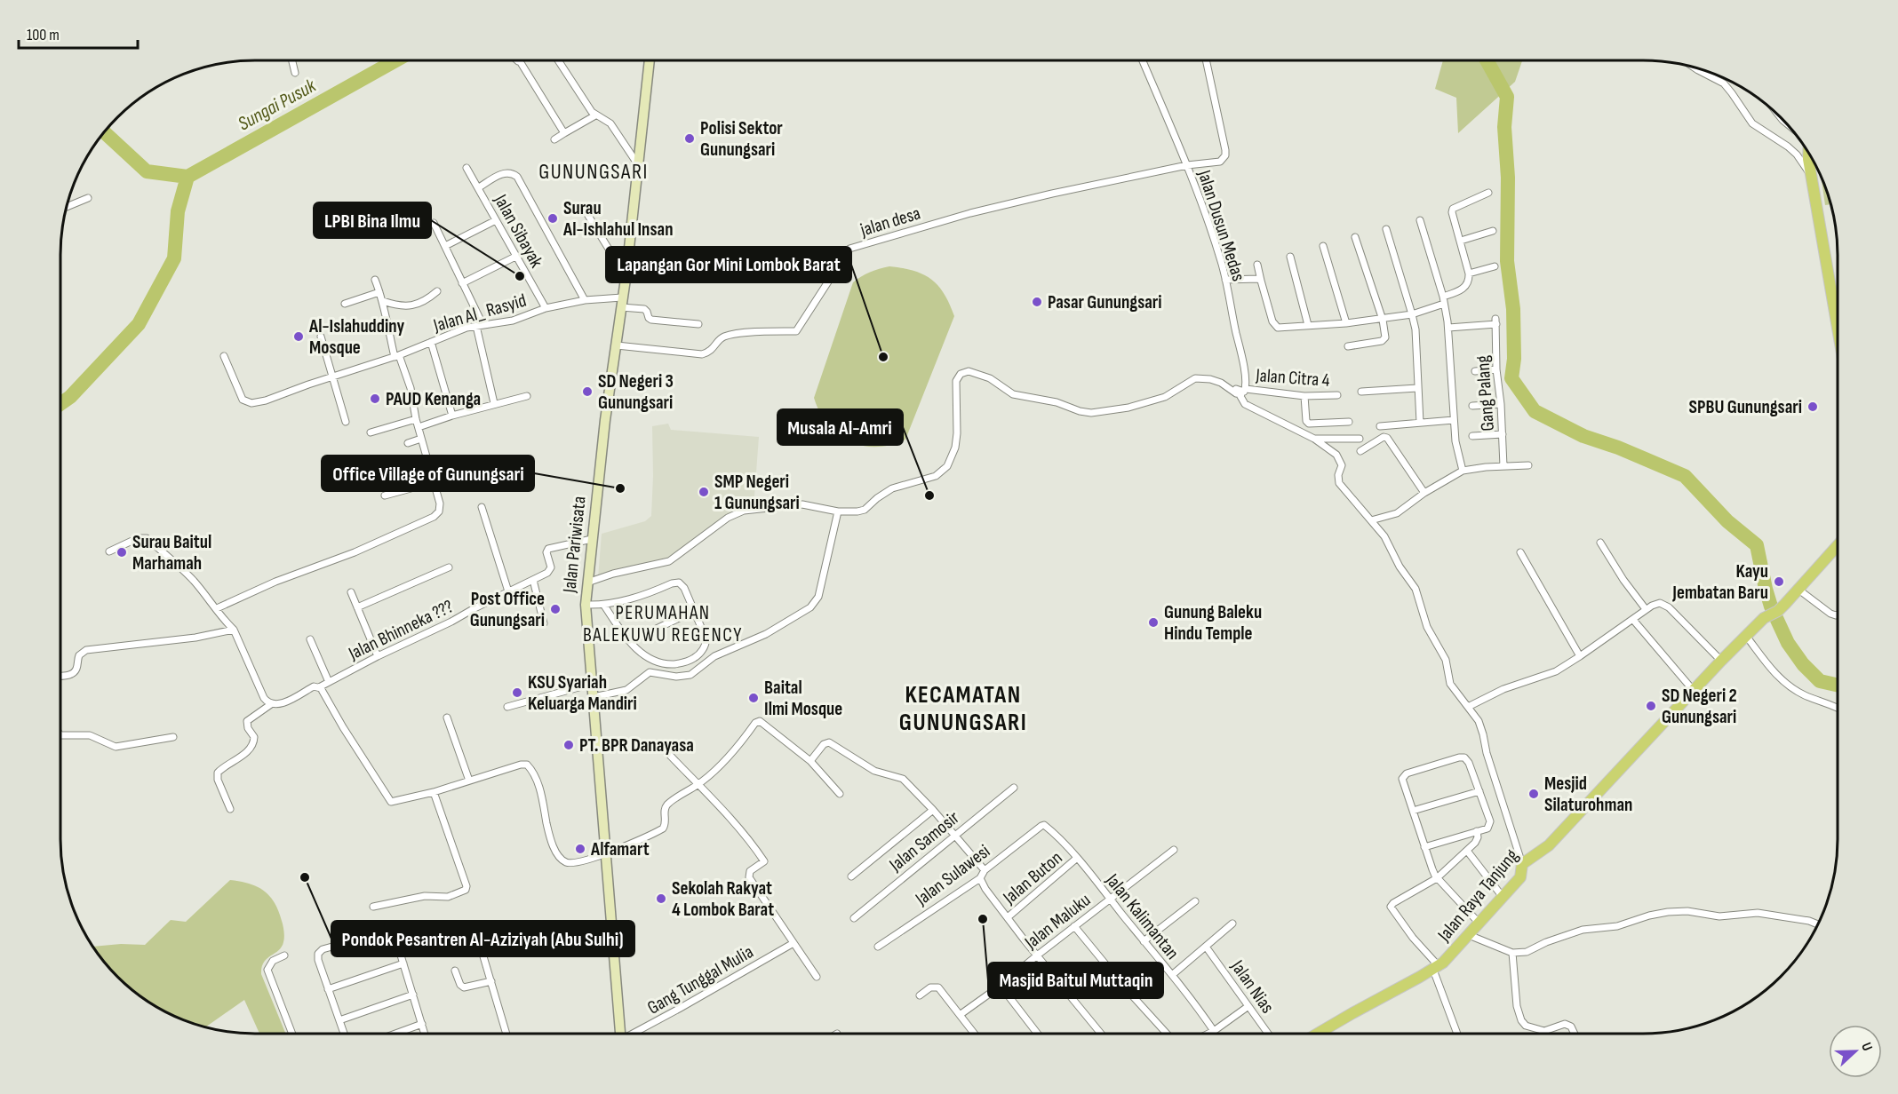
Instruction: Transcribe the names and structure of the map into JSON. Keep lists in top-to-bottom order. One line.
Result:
{"streets":{"main road":["Jalan Pariwisata","Jalan Raya Tanjung"],"street":["jalan desa","Jalan Dusun Medas","Jalan Sibayak","Jalan Al_ Rasyid","Jalan Citra 4","Gang Palang","Jalan Bhinneka ???","Jalan Samosir","Jalan Sulawesi","Jalan Buton","Jalan Kalimantan","Jalan Maluku","Gang Tunggal Mulia","Jalan Nias"]},"crossings":[["jalan desa","Jalan Dusun Medas"],["jalan desa","Jalan Pariwisata"],["Jalan Dusun Medas","Jalan Citra 4"],["Jalan Sibayak","Jalan Al_ Rasyid"],["Jalan Al_ Rasyid","Jalan Pariwisata"],["Jalan Pariwisata","Jalan Bhinneka ???"],["Jalan Sulawesi","Jalan Kalimantan"],["Jalan Buton","Jalan Kalimantan"],["Jalan Kalimantan","Jalan Maluku"]],"districts":["GUNUNGSARI","PERUMAHAN BALEKUWU REGENCY","KECAMATAN GUNUNGSARI"],"water":["Sungai Pusuk"],"places":["Polisi Sektor Gunungsari","Surau Al-Ishlahul Insan","LPBI Bina Ilmu","Pasar Gunungsari","Al-Islahuddiny Mosque","Lapangan Gor Mini Lombok Barat","SD Negeri 3 Gunungsari","PAUD Kenanga","SPBU Gunungsari","Office Village of Gunungsari","SMP Negeri 1 Gunungsari","Musala Al-Amri","Surau Baitul Marhamah","Kayu Jembatan Baru","Post Office Gunungsari","Gunung Baleku Hindu Temple","KSU Syariah Keluarga Mandiri","Baital Ilmi Mosque","SD Negeri 2 Gunungsari","PT. BPR Danayasa","Mesjid Silaturohman","Alfamart","Pondok Pesantren Al-Aziziyah (Abu Sulhi)","Sekolah Rakyat 4 Lombok Barat","Masjid Baitul Muttaqin"],"scale_bar":"100 m","north":"right"}
